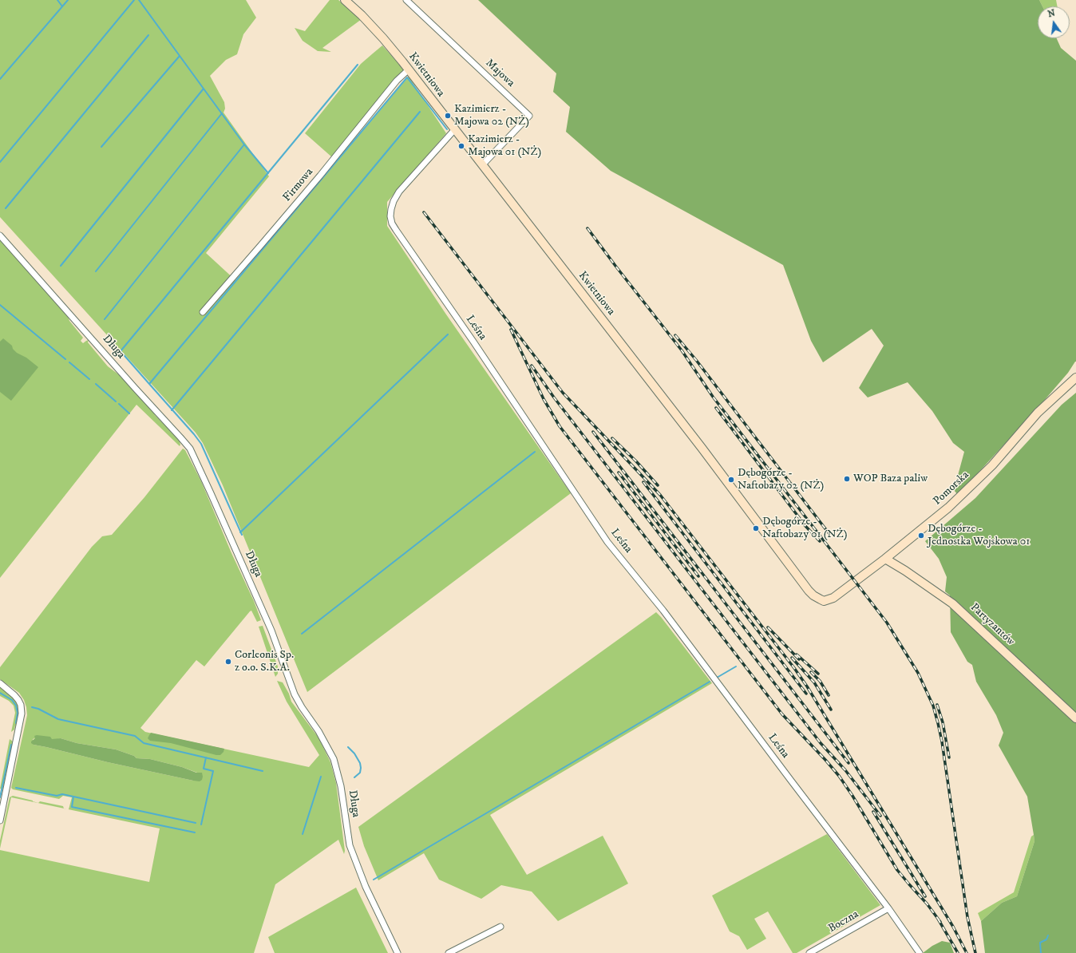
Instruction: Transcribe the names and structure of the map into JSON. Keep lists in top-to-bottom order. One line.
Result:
{"streets":{"street":["Majowa","Kwietniowa","Firmowa","Leśna","Długa","Pomorska","Partyzantów","Boczna"]},"crossings":[["Majowa","Kwietniowa"],["Kwietniowa","Firmowa"],["Kwietniowa","Leśna"],["Kwietniowa","Pomorska"],["Leśna","Boczna"],["Pomorska","Partyzantów"]],"places":["Kazimierz - Majowa 02 (NŻ)","Kazimierz - Majowa 01 (NŻ)","WOP Baza paliw","Dębogórze - Naftobazy 02 (NŻ)","Dębogórze - Naftobazy 01 (NŻ)","Dębogórze - Jednostka Wojskowa 01","Corleonis Sp. z o.o. S.K.A."],"north":"top"}
